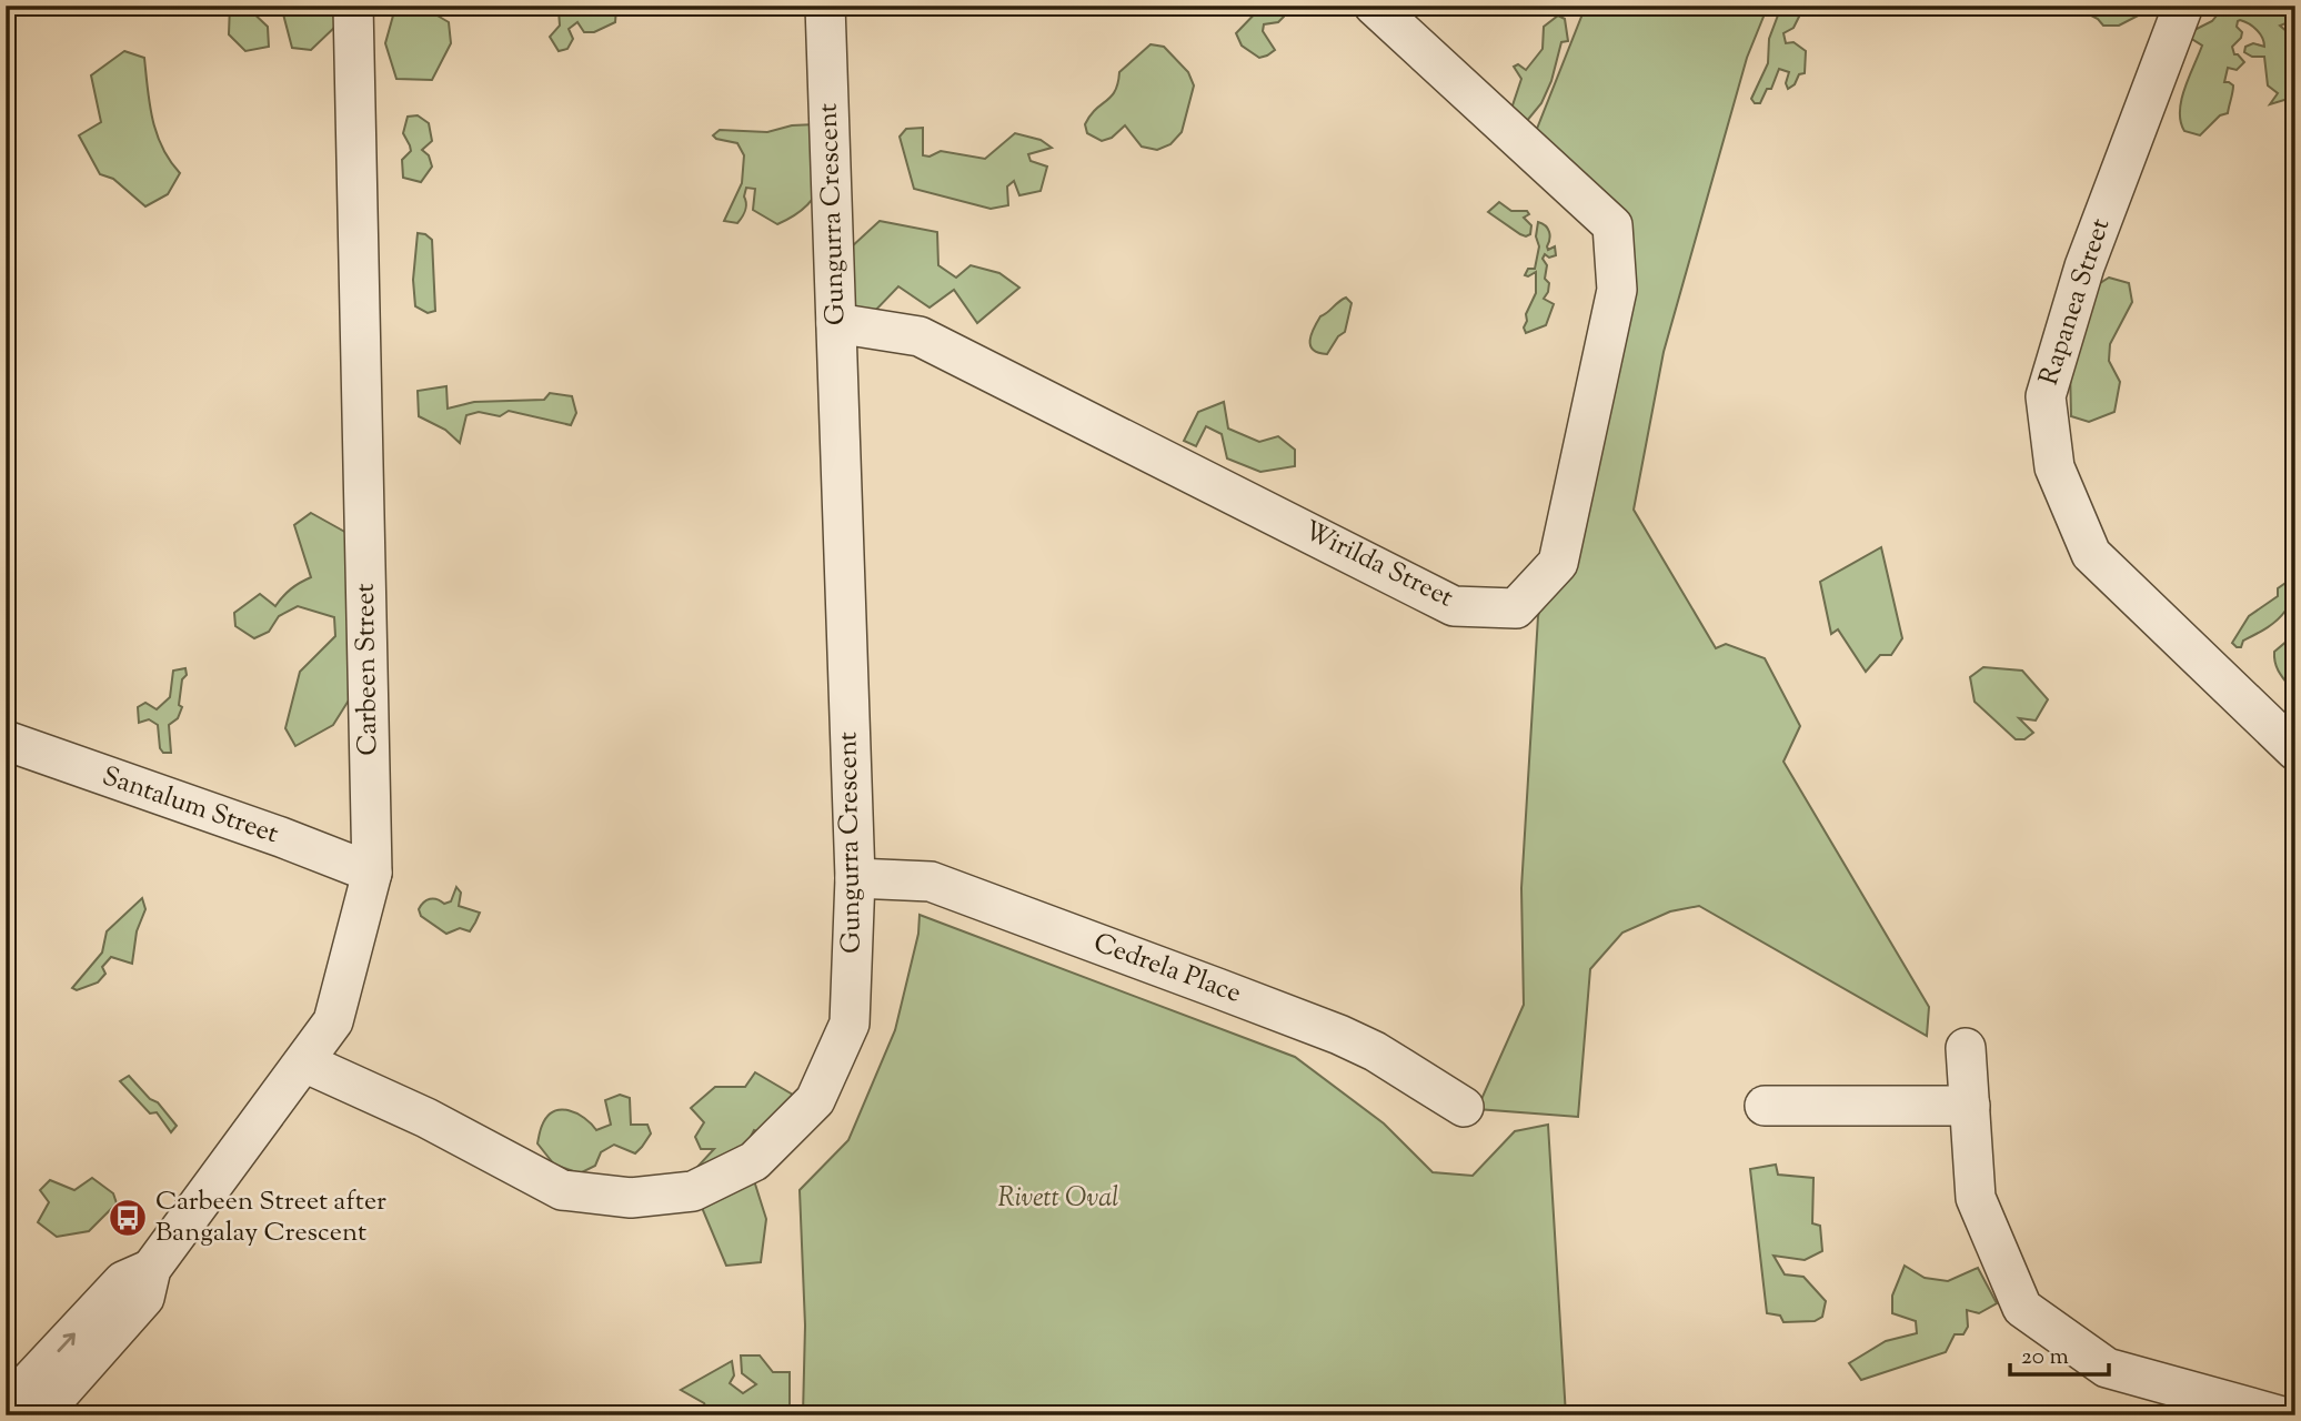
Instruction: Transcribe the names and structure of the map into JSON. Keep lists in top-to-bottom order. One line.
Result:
{"streets":{"street":["Gungurra Crescent","Rapanea Street","Wirilda Street","Carbeen Street","Santalum Street","Cedrela Place"]},"crossings":[["Gungurra Crescent","Wirilda Street"],["Gungurra Crescent","Carbeen Street"],["Gungurra Crescent","Cedrela Place"],["Carbeen Street","Santalum Street"]],"parks":["Rivett Oval"],"places":{"bus stop":["Carbeen Street after Bangalay Crescent"]},"scale_bar":"20 m"}
